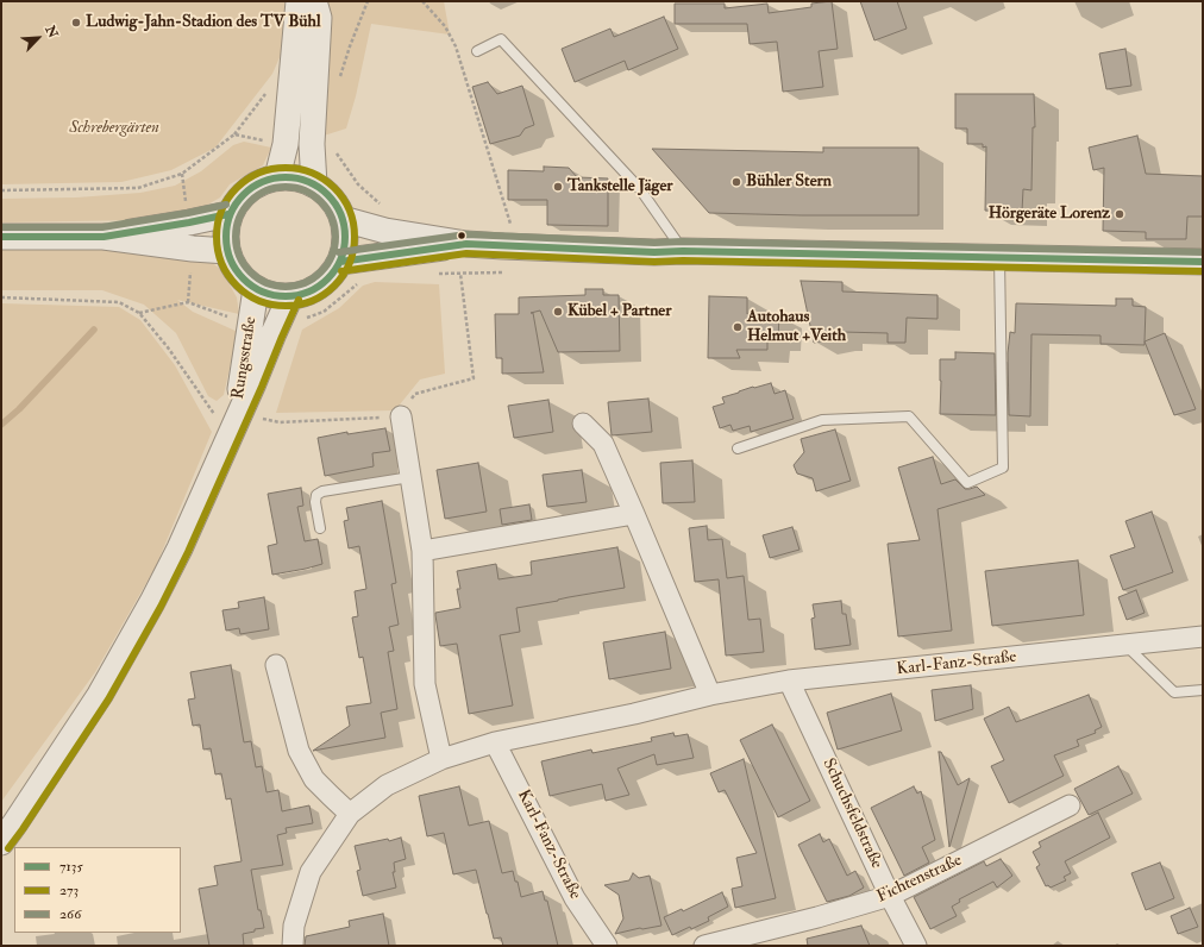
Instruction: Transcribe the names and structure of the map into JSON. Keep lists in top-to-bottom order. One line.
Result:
{"streets":{"street":["Rungsstraße","Karl-Fanz-Straße","Schuchsfeldstraße","Fichtenstraße"]},"crossings":[["Karl-Fanz-Straße","Schuchsfeldstraße"],["Schuchsfeldstraße","Fichtenstraße"]],"parks":["Schrebergärten"],"places":["Ludwig-Jahn-Stadion des TV Bühl","Bühler Stern","Tankstelle Jäger","Hörgeräte Lorenz","Kübel + Partner","Autohaus Helmut +Veith"],"lines":["transit line 273","transit line 7135","transit line 266"],"legend":["7135","273","266"],"north":"top right"}
